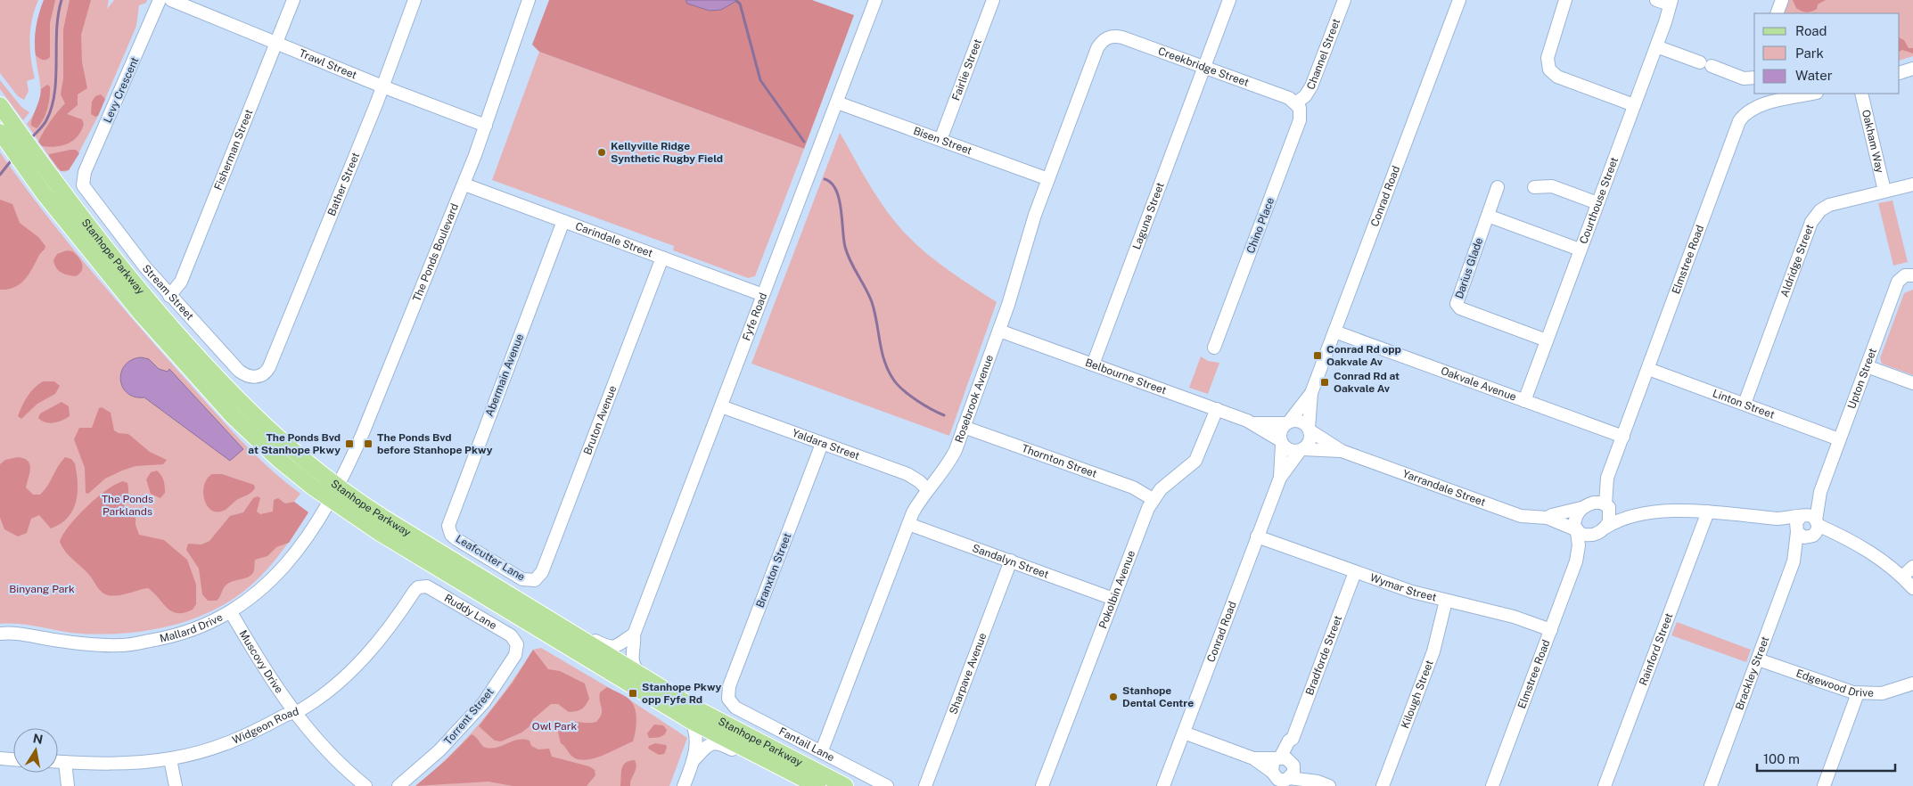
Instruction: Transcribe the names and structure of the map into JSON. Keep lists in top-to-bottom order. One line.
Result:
{"streets":{"main road":["Stanhope Parkway"],"street":["Channel Street","Trawl Street","Creekbridge Street","Fairlie Street","Levy Crescent","Bisen Street","Oakham Way","Fisherman Street","Bather Street","Conrad Road","Courthouse Street","Laguna Street","Chino Place","Carindale Street","The Ponds Boulevard","Elmstree Road","Aldridge Street","Darius Glade","Stream Street","Fyfe Road","Abermain Avenue","Belbourne Street","Upton Street","Oakvale Avenue","Rosebrook Avenue","Linton Street","Bruton Avenue","Yaldara Street","Thornton Street","Yarrandale Street","Leafcutter Lane","Sandalyn Street","Branxton Street","Wymar Street","Pokolbin Avenue","Ruddy Lane","Mallard Drive","Rainford Street","Bradforde Street","Muscovy Drive","Sharpave Avenue","Brackley Street","Edgewood Drive","Kilough Street","Torrent Street","Widgeon Road","Fantail Lane"]},"crossings":[["Channel Street","Creekbridge Street"],["Channel Street","Chino Place"],["Trawl Street","Fisherman Street"],["Trawl Street","Bather Street"],["Trawl Street","The Ponds Boulevard"],["Creekbridge Street","Laguna Street"],["Creekbridge Street","Chino Place"],["Creekbridge Street","Rosebrook Avenue"],["Fairlie Street","Bisen Street"],["Levy Crescent","Stream Street"],["Bisen Street","Fyfe Road"],["Bisen Street","Rosebrook Avenue"],["Oakham Way","Aldridge Street"],["Fisherman Street","Stream Street"],["Bather Street","Stream Street"],["Conrad Road","Belbourne Street"],["Conrad Road","Oakvale Avenue"],["Conrad Road","Yarrandale Street"],["Conrad Road","Wymar Street"],["Courthouse Street","Darius Glade"],["Courthouse Street","Oakvale Avenue"],["Laguna Street","Belbourne Street"],["Carindale Street","The Ponds Boulevard"],["Carindale Street","Fyfe Road"],["Carindale Street","Abermain Avenue"],["Carindale Street","Bruton Avenue"],["The Ponds Boulevard","Stanhope Parkway"],["The Ponds Boulevard","Mallard Drive"],["Stanhope Parkway","Fyfe Road"],["Stanhope Parkway","Mallard Drive"],["Elmstree Road","Oakvale Avenue"],["Elmstree Road","Linton Street"],["Elmstree Road","Yarrandale Street"],["Elmstree Road","Wymar Street"],["Aldridge Street","Linton Street"],["Fyfe Road","Yaldara Street"],["Abermain Avenue","Leafcutter Lane"],["Belbourne Street","Rosebrook Avenue"],["Belbourne Street","Yarrandale Street"],["Belbourne Street","Pokolbin Avenue"],["Upton Street","Linton Street"],["Upton Street","Brackley Street"],["Rosebrook Avenue","Yaldara Street"],["Rosebrook Avenue","Thornton Street"],["Rosebrook Avenue","Sandalyn Street"],["Rosebrook Avenue","Fantail Lane"],["Bruton Avenue","Leafcutter Lane"],["Yaldara Street","Branxton Street"],["Thornton Street","Pokolbin Avenue"],["Sandalyn Street","Pokolbin Avenue"],["Sandalyn Street","Sharpave Avenue"],["Branxton Street","Fantail Lane"],["Wymar Street","Bradforde Street"],["Wymar Street","Kilough Street"],["Ruddy Lane","Torrent Street"],["Ruddy Lane","Widgeon Road"],["Mallard Drive","Muscovy Drive"],["Muscovy Drive","Widgeon Road"],["Brackley Street","Edgewood Drive"]],"parks":["The Ponds Parklands","Binyang Park","Owl Park"],"places":{"other":["Kellyville Ridge Synthetic Rugby Field","Stanhope Dental Centre"],"transit":["Conrad Rd opp Oakvale Av","Conrad Rd at Oakvale Av","The Ponds Bvd at Stanhope Pkwy","The Ponds Bvd before Stanhope Pkwy","Stanhope Pkwy opp Fyfe Rd"]},"legend":["Road","Park","Water"],"scale_bar":"100 m","north":"top"}
